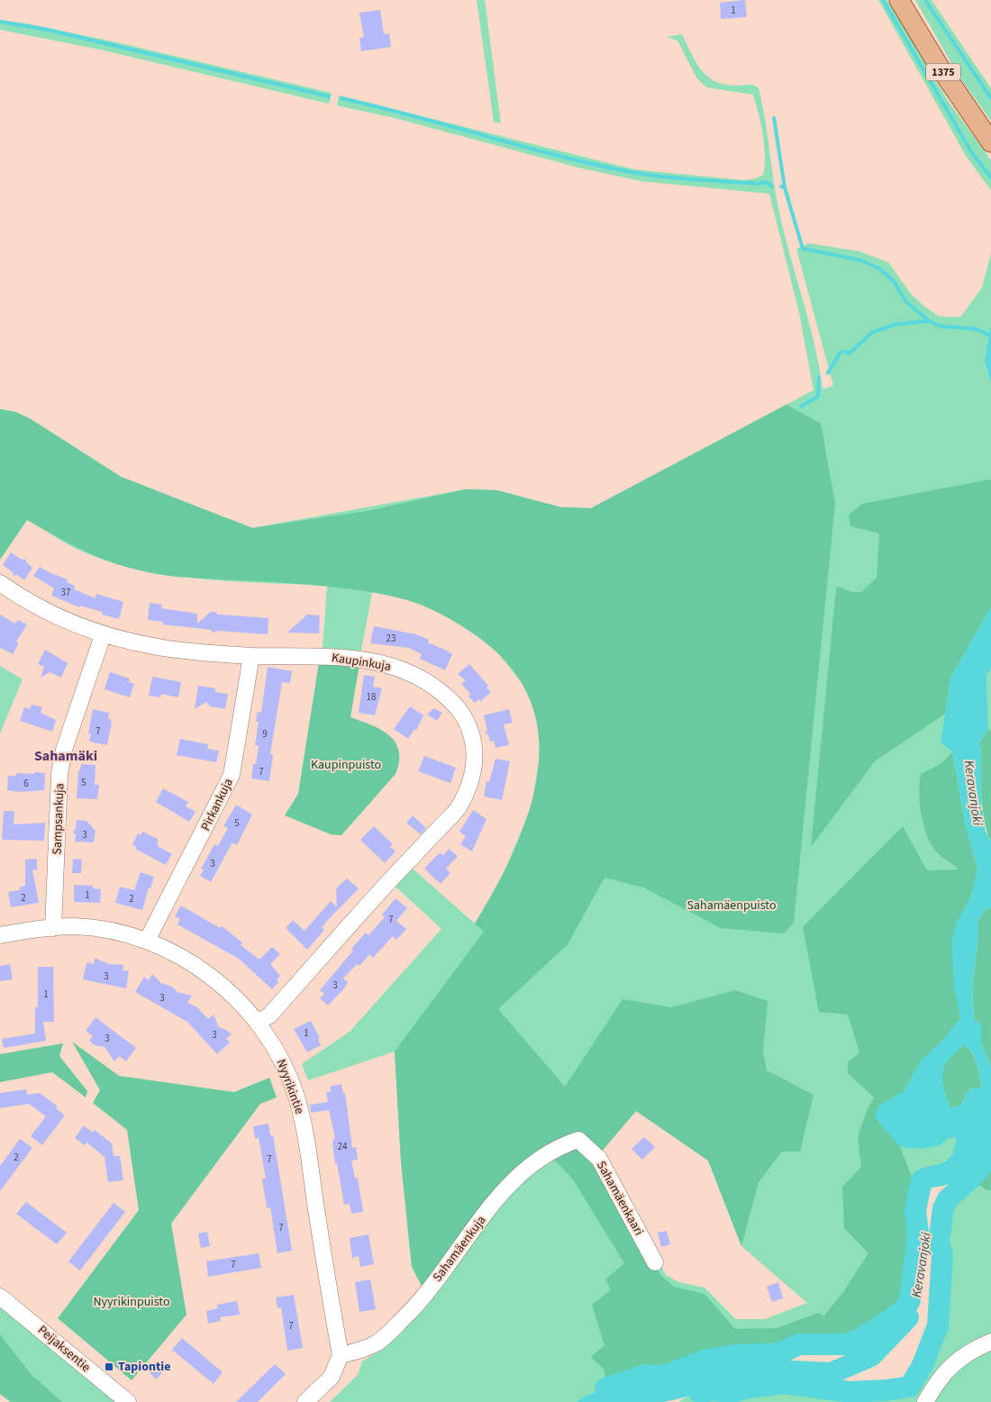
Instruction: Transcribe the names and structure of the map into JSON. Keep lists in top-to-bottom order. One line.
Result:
{"streets":{"main road":["1375"],"street":["Kaupinkuja","Pirkankuja","Sampsankuja","Nyyrikintie","Sahamäenkaari","Sahamäenkuja","Peijaksentie"]},"crossings":[["Kaupinkuja","Pirkankuja"],["Kaupinkuja","Sampsankuja"],["Kaupinkuja","Nyyrikintie"],["Pirkankuja","Nyyrikintie"],["Sampsankuja","Nyyrikintie"],["Nyyrikintie","Sahamäenkuja"],["Sahamäenkaari","Sahamäenkuja"]],"districts":["Sahamäki"],"water":["Keravanjoki"],"parks":["Kaupinpuisto","Sahamäenpuisto","Nyyrikinpuisto"],"places":{"transit":["Tapiontie"]},"house_numbers":["1","37","23","18","7","9","7","5","6","5","3","3","1","2","2","7","3","3","1","3","1","3","3","24","2","7","7","7","7"]}
